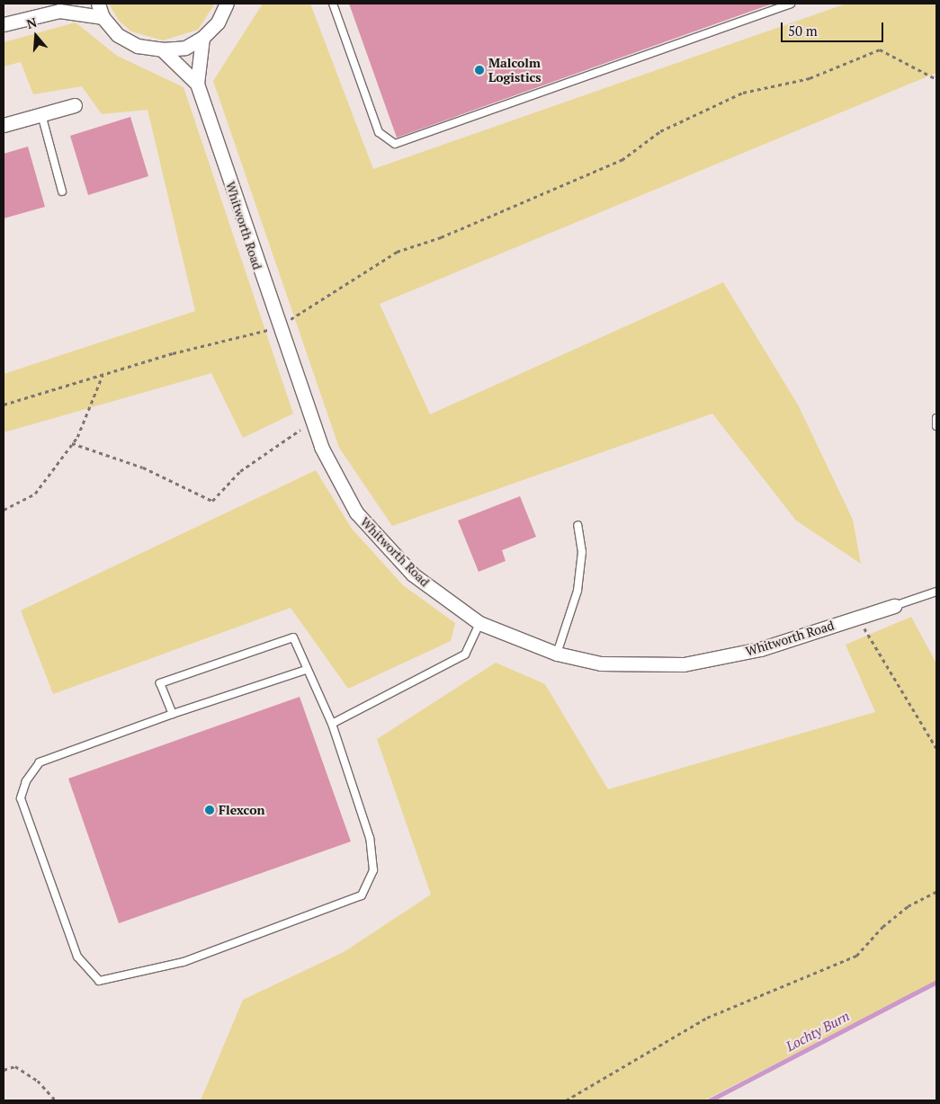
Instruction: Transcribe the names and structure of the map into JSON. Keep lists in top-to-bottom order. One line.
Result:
{"streets":{"street":["Whitworth Road"]},"water":["Lochty Burn"],"places":["Malcolm Logistics","Flexcon"],"scale_bar":"50 m","north":"top"}
